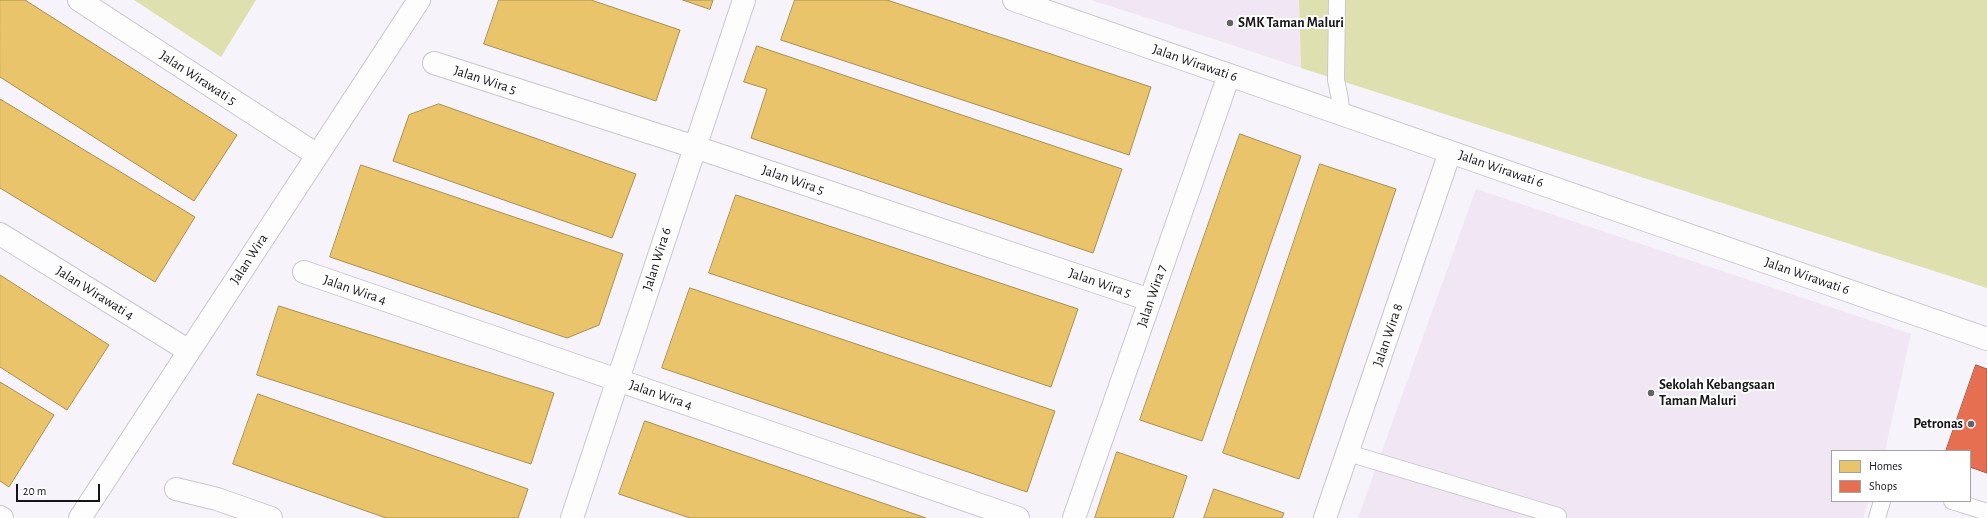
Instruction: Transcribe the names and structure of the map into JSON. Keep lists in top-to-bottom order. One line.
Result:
{"streets":{"street":["Jalan Wirawati 6","Jalan Wirawati 5","Jalan Wira 5","Jalan Wira","Jalan Wira 6","Jalan Wira 4","Jalan Wirawati 4","Jalan Wira 7","Jalan Wira 8"]},"crossings":[["Jalan Wirawati 6","Jalan Wira 7"],["Jalan Wirawati 6","Jalan Wira 8"],["Jalan Wirawati 5","Jalan Wira"],["Jalan Wira 5","Jalan Wira 6"],["Jalan Wira 5","Jalan Wira 7"],["Jalan Wira","Jalan Wirawati 4"],["Jalan Wira 6","Jalan Wira 4"]],"places":["SMK Taman Maluri","Sekolah Kebangsaan Taman Maluri","Petronas"],"legend":["Homes","Shops"],"scale_bar":"20 m"}
